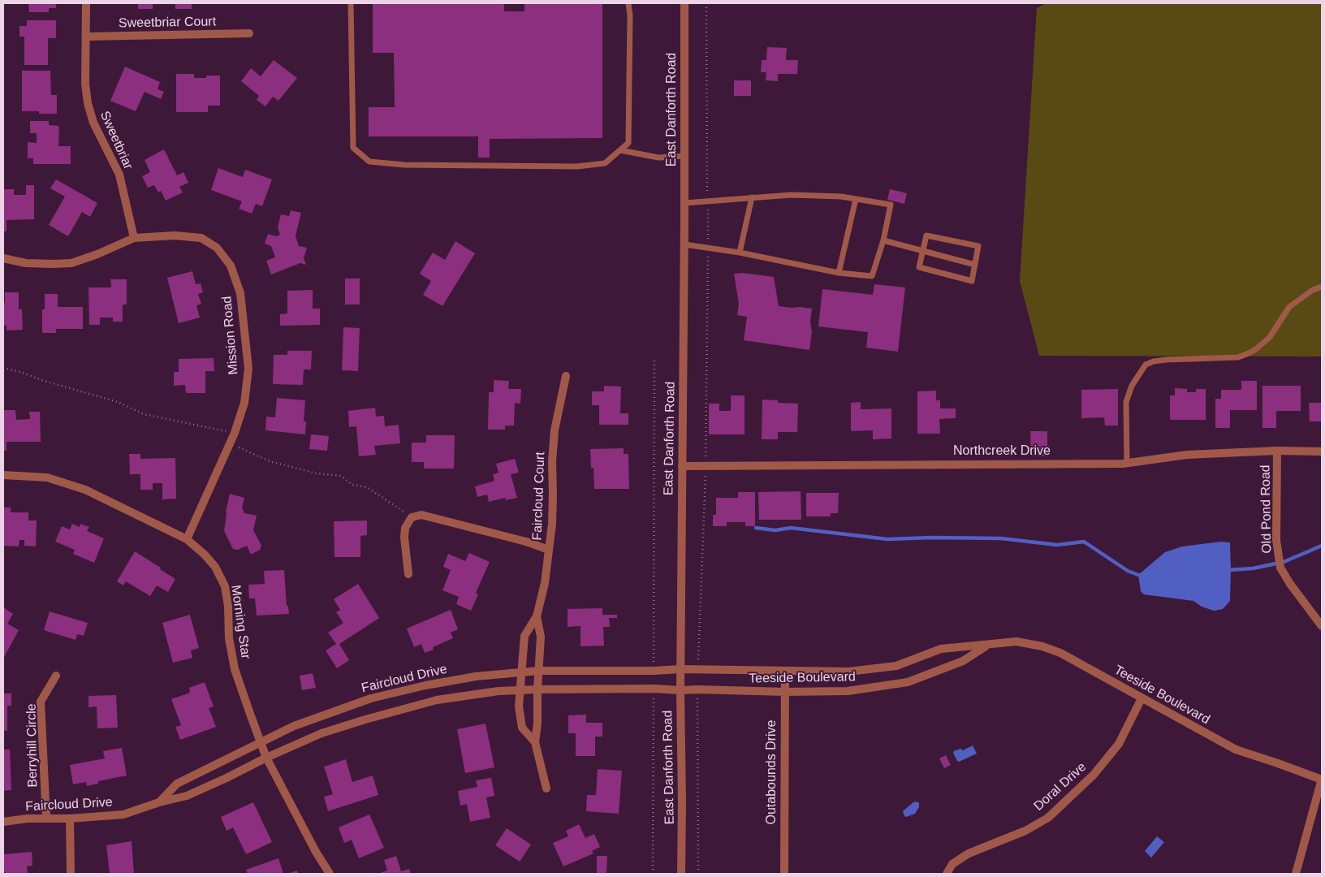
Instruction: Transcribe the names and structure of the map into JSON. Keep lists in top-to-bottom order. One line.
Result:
{"streets":{"street":["Sweetbriar Court","East Danforth Road","Sweetbriar","Mission Road","Northcreek Drive","Faircloud Court","Old Pond Road","Morning Star","Teeside Boulevard","Faircloud Drive","Berryhill Circle","Outabounds Drive","Doral Drive"]},"crossings":[["Sweetbriar Court","Sweetbriar"],["East Danforth Road","Northcreek Drive"],["East Danforth Road","Teeside Boulevard"],["East Danforth Road","Faircloud Drive"],["Sweetbriar","Mission Road"],["Mission Road","Morning Star"],["Northcreek Drive","Old Pond Road"],["Faircloud Court","Faircloud Drive"],["Morning Star","Faircloud Drive"],["Teeside Boulevard","Faircloud Drive"],["Teeside Boulevard","Outabounds Drive"],["Teeside Boulevard","Doral Drive"],["Faircloud Drive","Berryhill Circle"]]}
